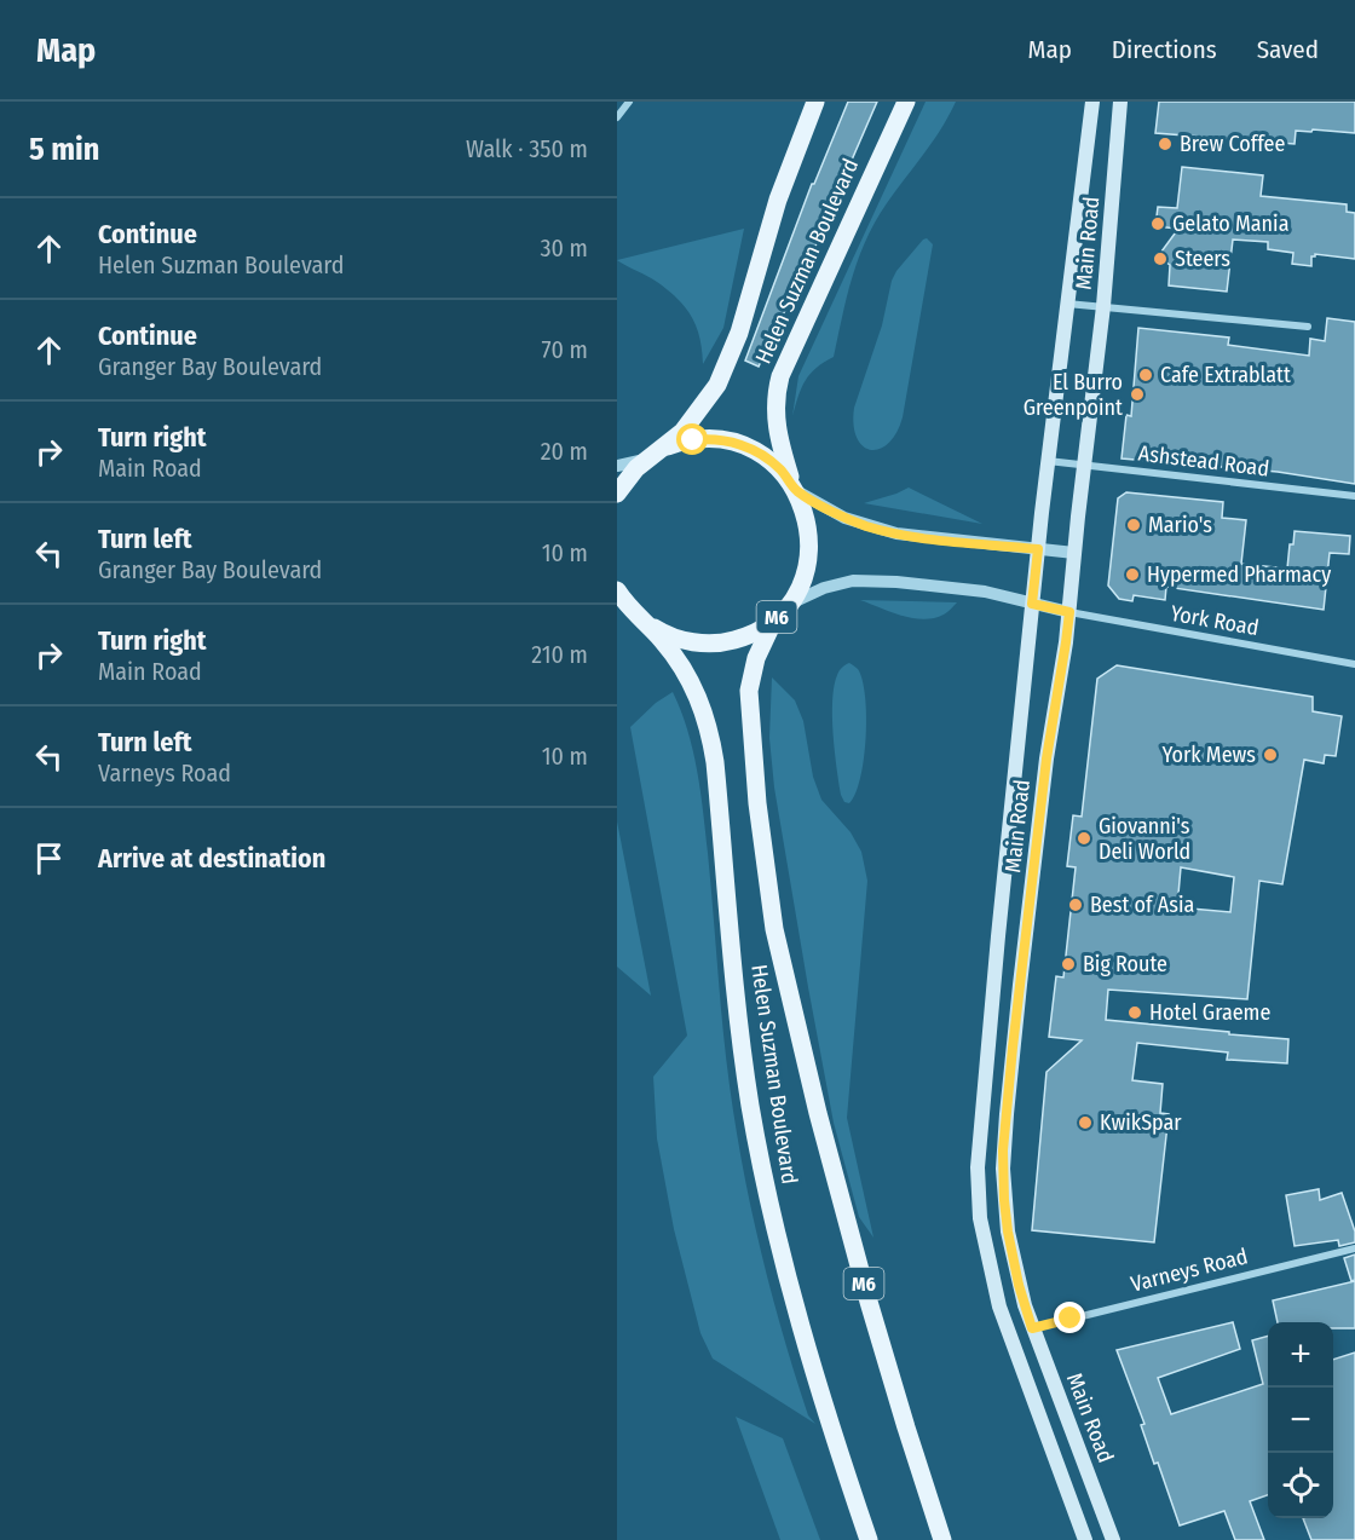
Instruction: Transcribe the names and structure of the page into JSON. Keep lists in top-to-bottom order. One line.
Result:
{"streets":{"main road":["Main Road","Helen Suzman Boulevard","M6"],"street":["Ashstead Road","York Road","Varneys Road"]},"crossings":[["Main Road","Ashstead Road"],["Main Road","York Road"],["Main Road","Varneys Road"]],"places":["Brew Coffee","Gelato Mania","Steers","Cafe Extrablatt","El Burro Greenpoint","Mario's","Hypermed Pharmacy","York Mews","Giovanni's Deli World","Best of Asia","Big Route","Hotel Graeme","KwikSpar"],"page":{"header":"Map","nav":["Map","Directions","Saved"],"heading":["5 min","Walk · 350 m"],"list":[["Continue","Helen Suzman Boulevard","30 m"],["Continue","Granger Bay Boulevard","70 m"],["Turn right","Main Road","20 m"],["Turn left","Granger Bay Boulevard","10 m"],["Turn right","Main Road","210 m"],["Turn left","Varneys Road","10 m"],"Arrive at destination"],"map_buttons":["+","−"]}}
